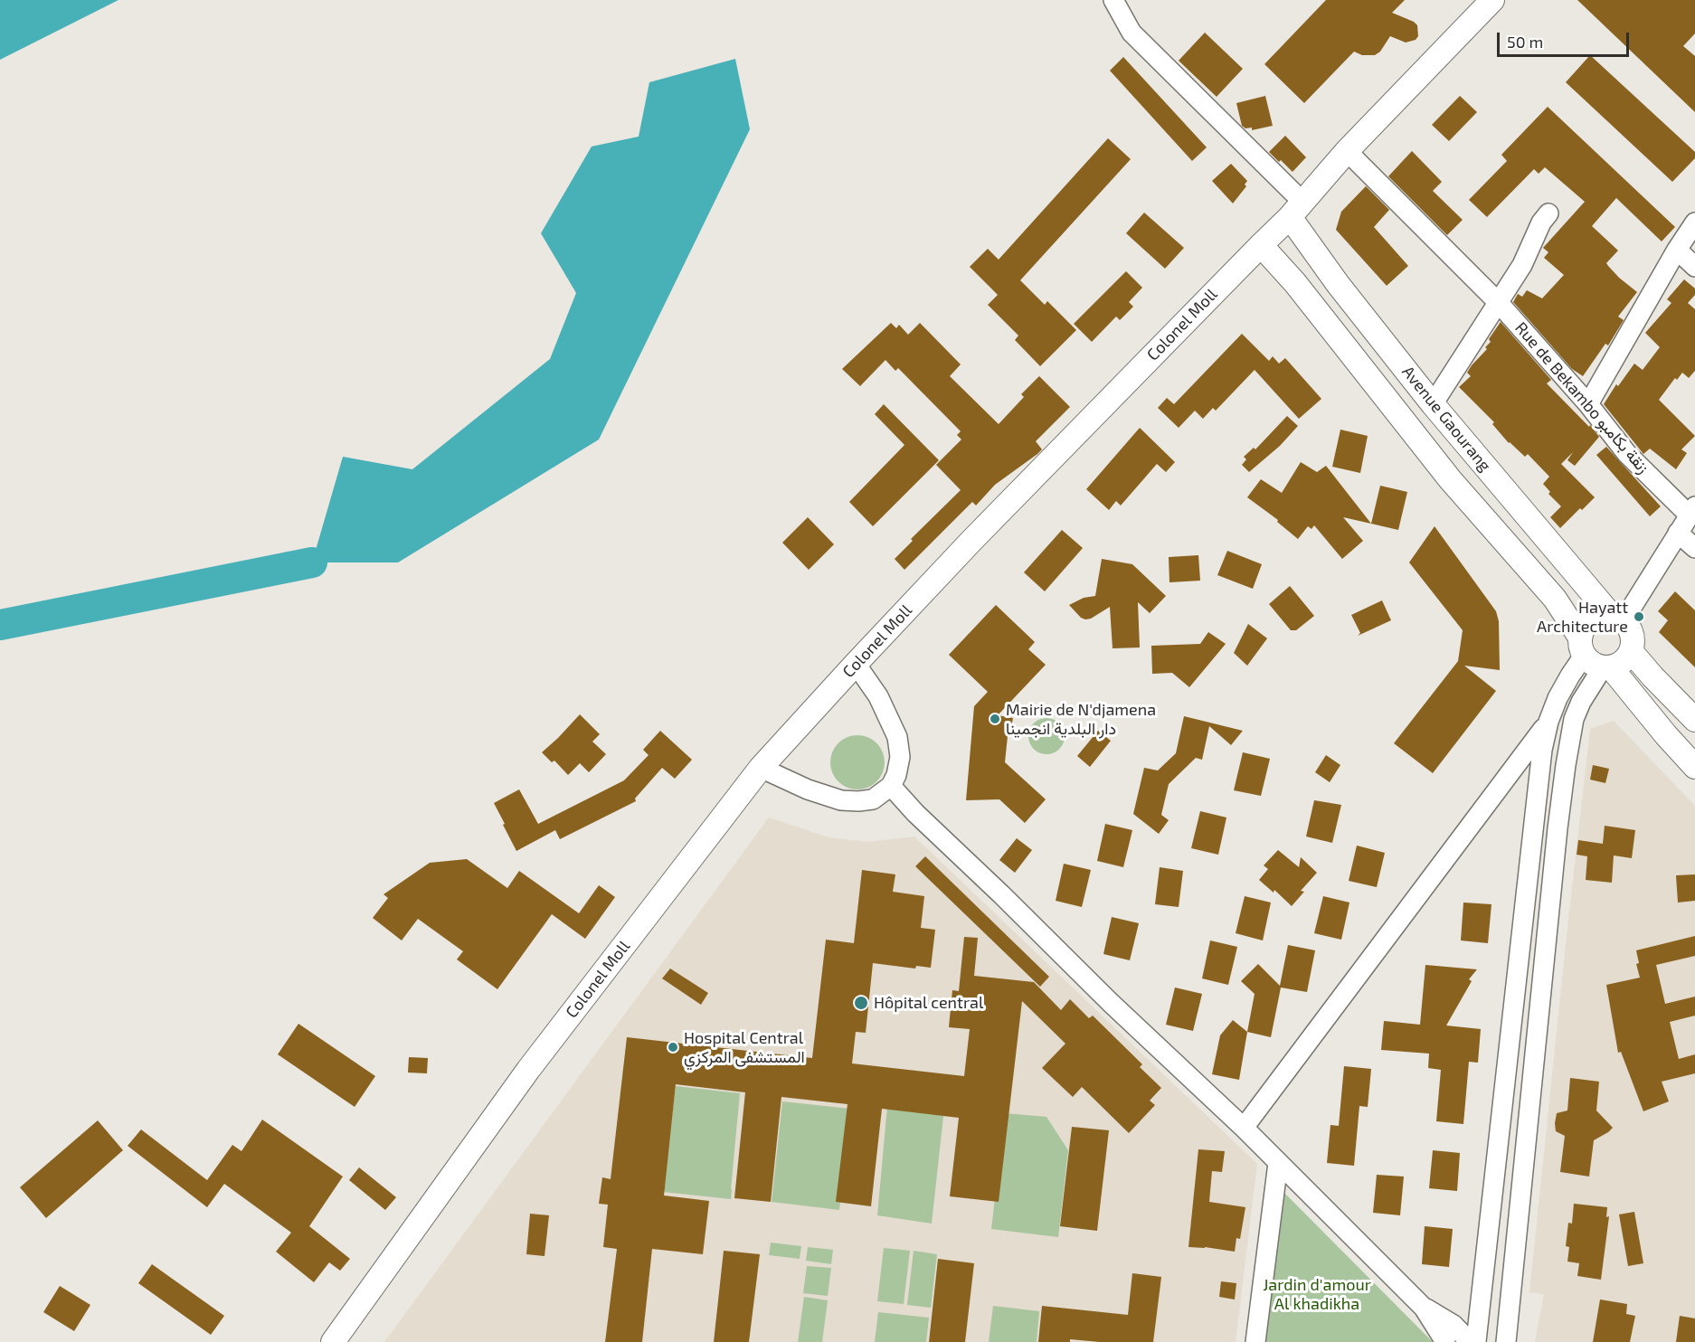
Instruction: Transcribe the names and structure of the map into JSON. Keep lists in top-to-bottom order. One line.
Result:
{"streets":{"main road":["Colonel Moll","Avenue Gaourang"],"street":["Rue de Bekambo زنقة بكامبو"]},"crossings":[["Colonel Moll","Rue de Bekambo زنقة بكامبو"],["Colonel Moll","Avenue Gaourang"]],"parks":["Jardin d'amour Al khadikha"],"places":["Hayatt Architecture","Mairie de N'djamena دار البلدية انجمينا","Hôpital central","Hospital Central المستشفى المركزي"],"scale_bar":"50 m"}
